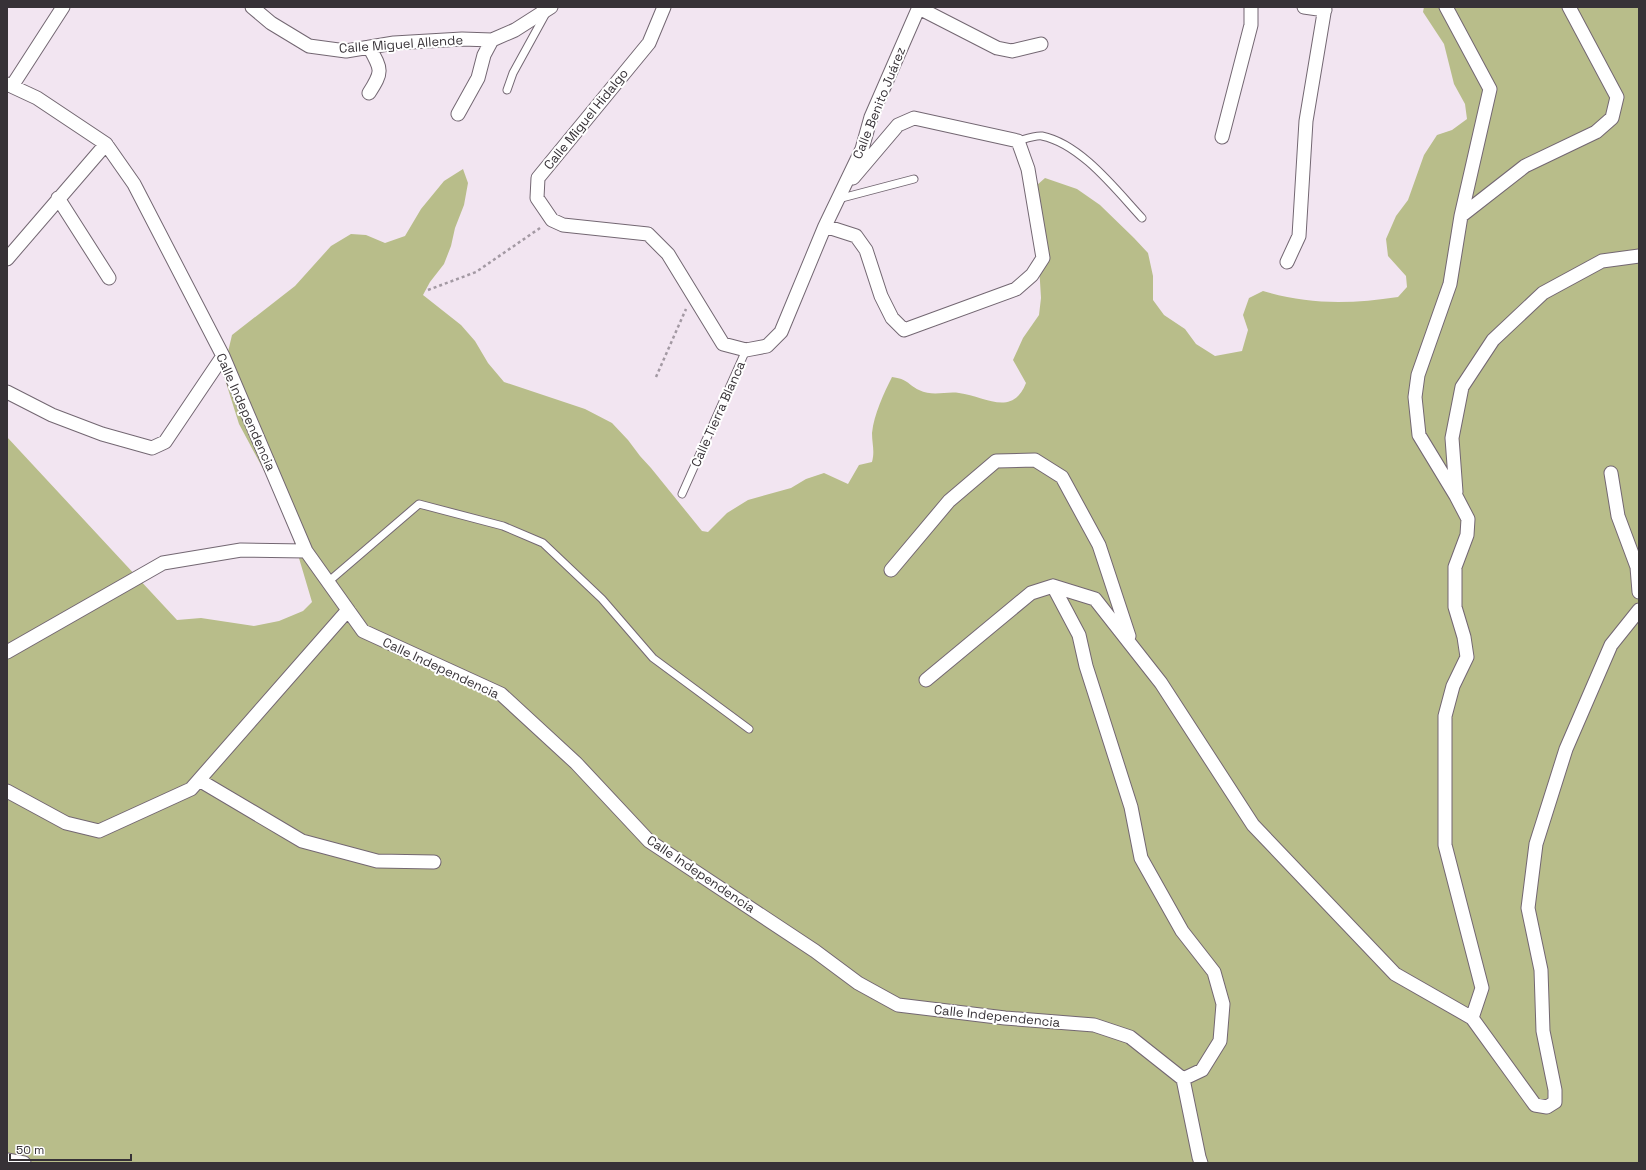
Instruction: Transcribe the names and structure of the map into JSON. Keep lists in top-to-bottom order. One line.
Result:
{"streets":{"street":["Calle Miguel Allende","Calle Benito Juárez","Calle Miguel Hidalgo","Calle Independencia","Calle Tierra Blanca"]},"crossings":[["Calle Benito Juárez","Calle Tierra Blanca"]],"scale_bar":"50 m"}
